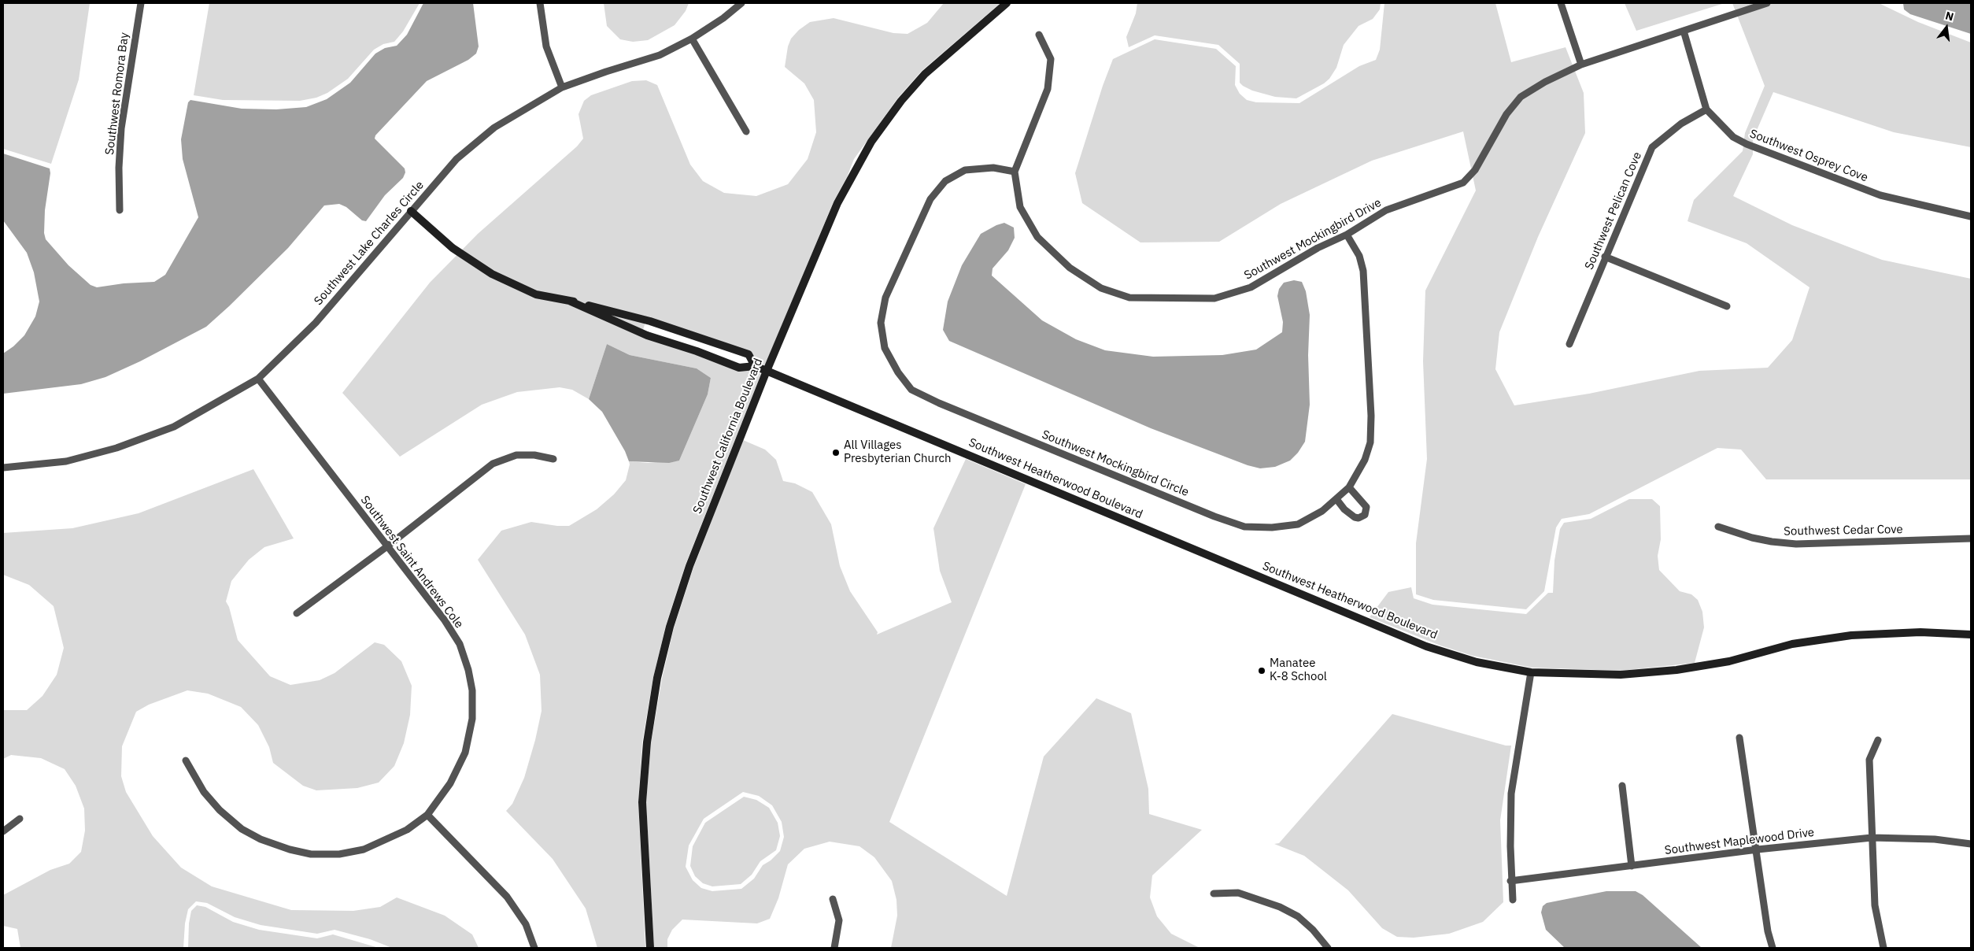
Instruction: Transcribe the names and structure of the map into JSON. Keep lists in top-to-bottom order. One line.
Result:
{"streets":{"street":["Southwest Romora Bay","Southwest Osprey Cove","Southwest Pelican Cove","Southwest Mockingbird Drive","Southwest Lake Charles Circle","Southwest California Boulevard","Southwest Mockingbird Circle","Southwest Heatherwood Boulevard","Southwest Cedar Cove","Southwest Saint Andrews Cole","Southwest Maplewood Drive"]},"crossings":[["Southwest Osprey Cove","Southwest Pelican Cove"],["Southwest Osprey Cove","Southwest Mockingbird Drive"],["Southwest Mockingbird Drive","Southwest Mockingbird Circle"],["Southwest Lake Charles Circle","Southwest Heatherwood Boulevard"],["Southwest Lake Charles Circle","Southwest Saint Andrews Cole"],["Southwest California Boulevard","Southwest Heatherwood Boulevard"]],"places":["All Villages Presbyterian Church","Manatee K-8 School"],"north":"top"}
